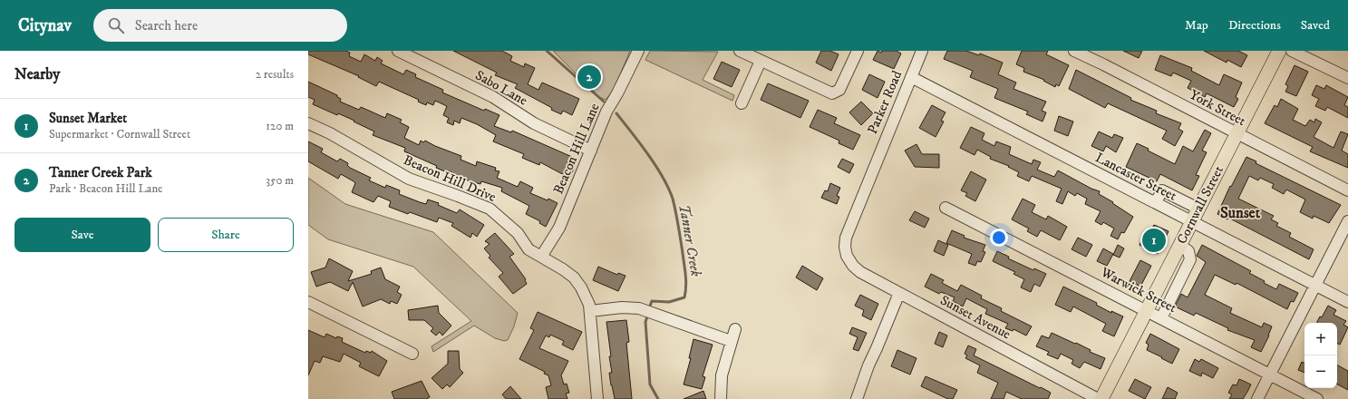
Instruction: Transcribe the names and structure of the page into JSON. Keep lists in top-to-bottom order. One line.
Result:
{"streets":{"main road":["Cornwall Street"],"street":["Sabo Lane","Parker Road","York Street","Beacon Hill Lane","Lancaster Street","Beacon Hill Drive","Warwick Street","Sunset Avenue"]},"crossings":[["Sabo Lane","Beacon Hill Lane"],["Parker Road","Lancaster Street"],["Parker Road","Sunset Avenue"],["York Street","Cornwall Street"],["Beacon Hill Lane","Beacon Hill Drive"],["Lancaster Street","Cornwall Street"],["Cornwall Street","Warwick Street"]],"districts":["Sunset"],"water":["Tanner Creek"],"page":{"header":"Citynav","search":"Search here","nav":["Map","Directions","Saved"],"heading":["Nearby","2 results"],"pins":["2","1"],"list":[{"mark":"1","name":"Sunset Market","note":"Supermarket · Cornwall Street","value":"120 m"},{"mark":"2","name":"Tanner Creek Park","note":"Park · Beacon Hill Lane","value":"350 m"}],"buttons":["Save","Share"],"map_buttons":["+","−"]}}
